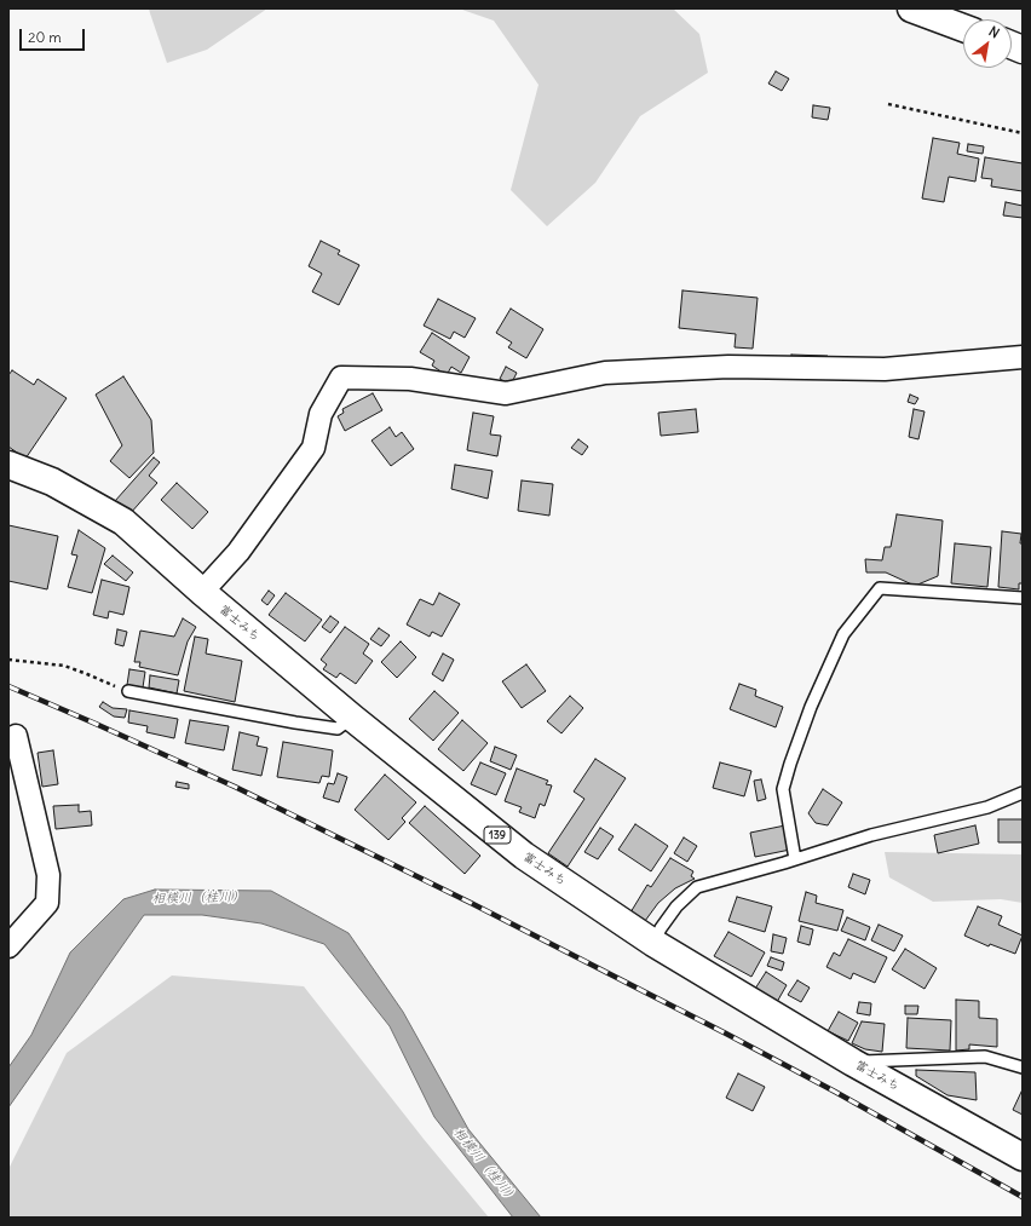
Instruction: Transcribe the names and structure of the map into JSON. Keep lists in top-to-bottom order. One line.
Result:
{"streets":{"highway":["富士みち","139"]},"water":["相模川（桂川）"],"scale_bar":"20 m","north":"top right"}
